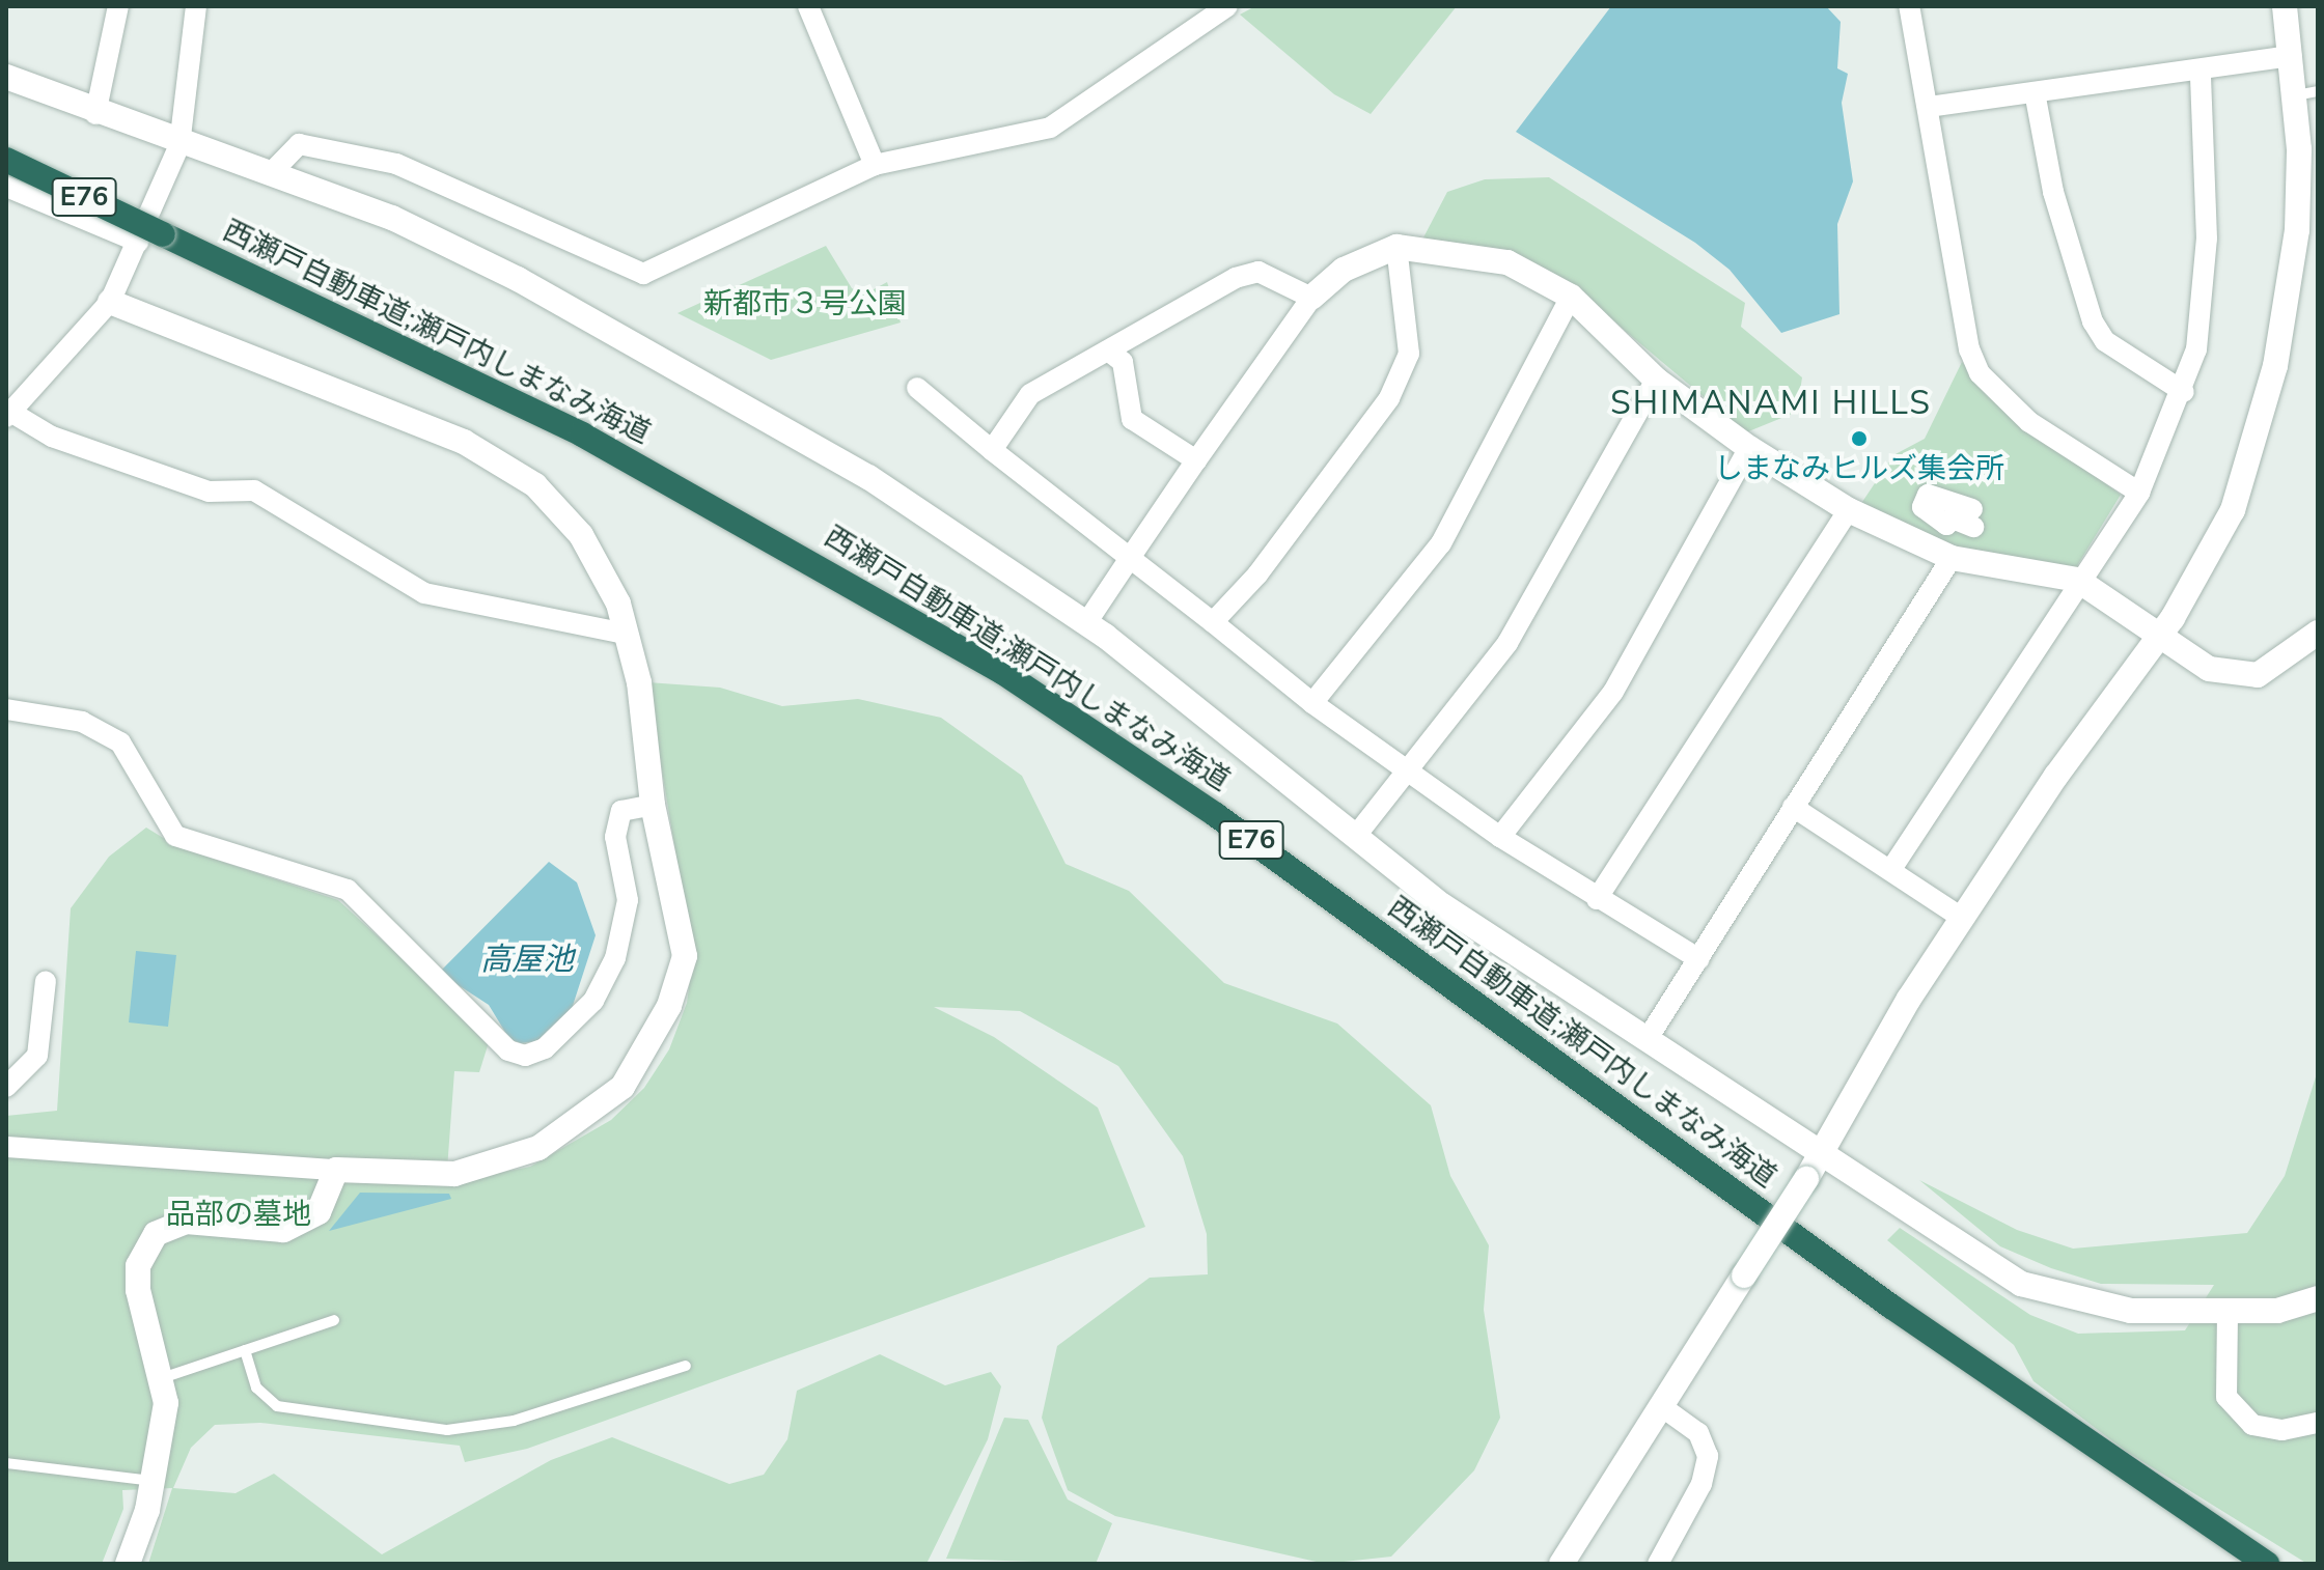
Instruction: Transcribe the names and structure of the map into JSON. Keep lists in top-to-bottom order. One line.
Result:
{"streets":{"highway":["E76","西瀬戸自動車道;瀬戸内しまなみ海道"]},"districts":["SHIMANAMI HILLS"],"water":["高屋池"],"parks":["新都市３号公園","品部の墓地"],"places":["しまなみヒルズ集会所"]}
